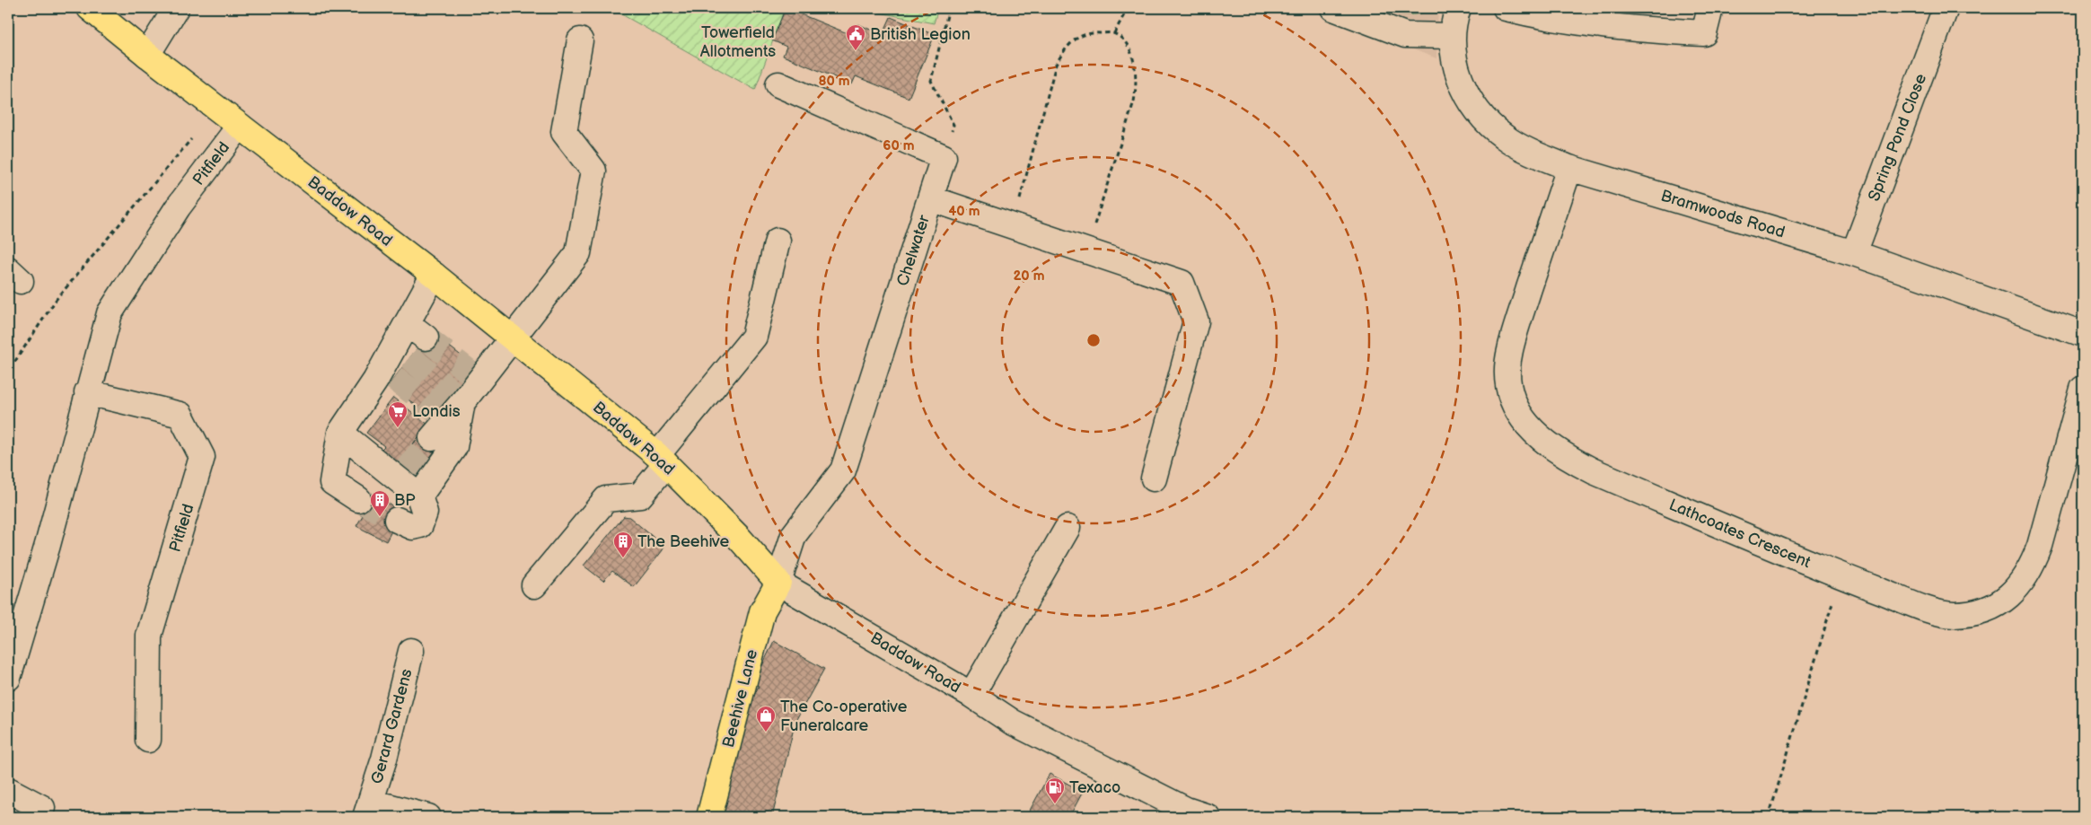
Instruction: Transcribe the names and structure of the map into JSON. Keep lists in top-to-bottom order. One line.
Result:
{"streets":{"main road":["Baddow Road","Beehive Lane"],"street":["Spring Pond Close","Pitfield","Bramwoods Road","Chelwater","Lathcoates Crescent","Gerard Gardens"]},"crossings":[["Spring Pond Close","Bramwoods Road"],["Pitfield","Baddow Road"],["Baddow Road","Chelwater"],["Baddow Road","Beehive Lane"],["Bramwoods Road","Lathcoates Crescent"],["Chelwater","Beehive Lane"]],"parks":["Towerfield Allotments"],"places":{"public building":["British Legion"],"supermarket":["Londis"],"building":["BP","The Beehive"],"shop":["The Co-operative Funeralcare"],"fuel station":["Texaco"]},"rings":["80 m","60 m","40 m","20 m"]}
